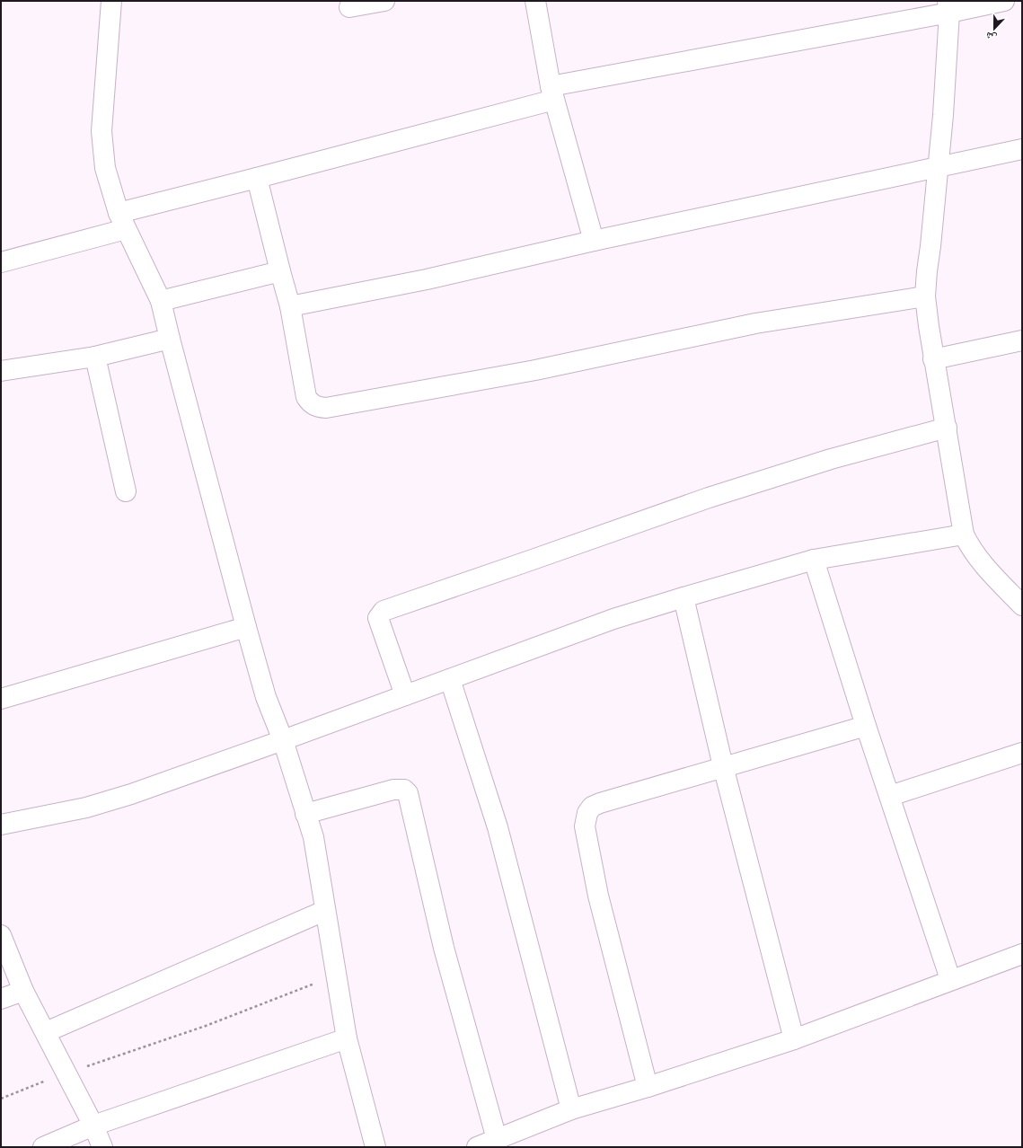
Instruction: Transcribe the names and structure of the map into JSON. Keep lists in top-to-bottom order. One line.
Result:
{"north":"bottom"}
